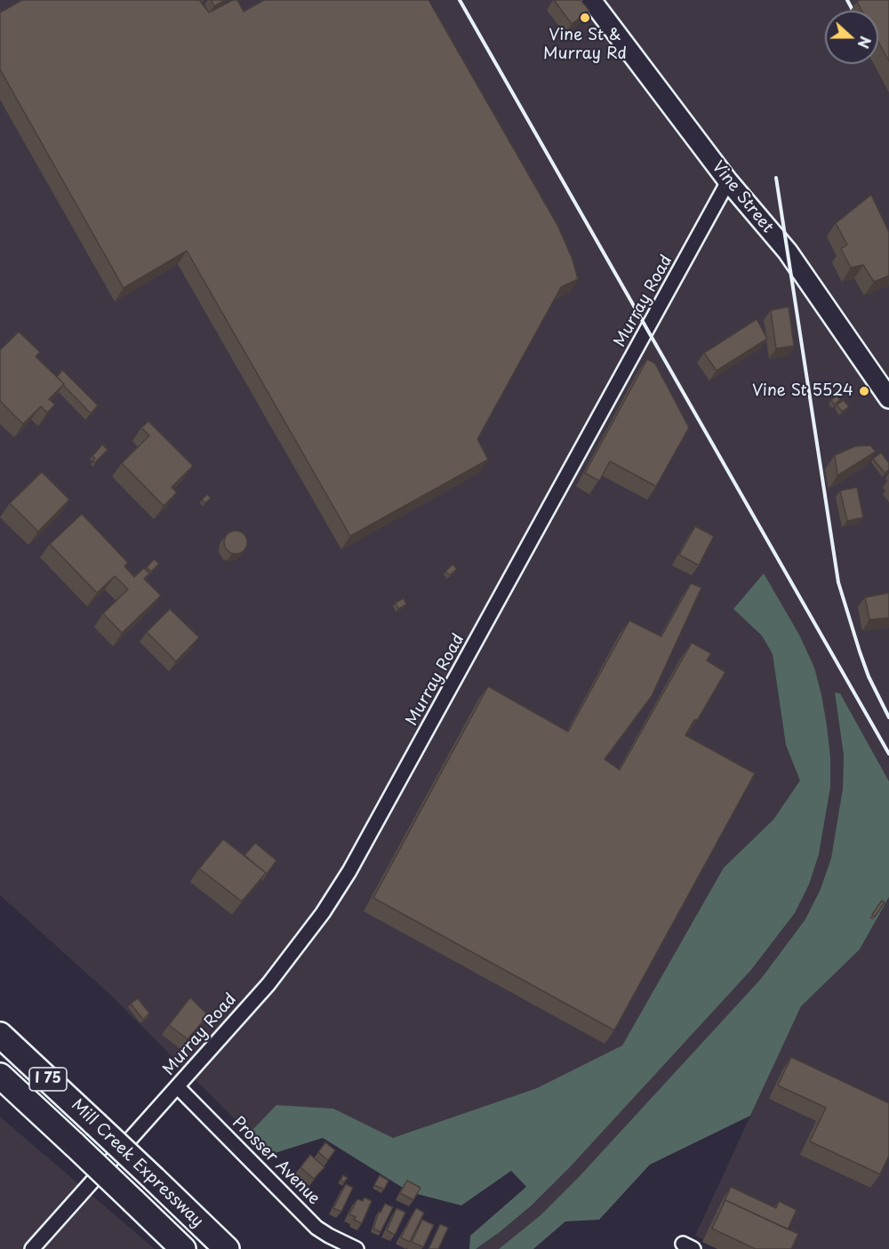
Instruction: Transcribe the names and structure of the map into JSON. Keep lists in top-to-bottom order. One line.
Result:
{"streets":{"highway":["I 75","Mill Creek Expressway"],"main road":["Vine Street"],"street":["Murray Road","Prosser Avenue"]},"crossings":[["Vine Street","Murray Road"],["Murray Road","Prosser Avenue"]],"places":["Vine St & Murray Rd","Vine St 5524"],"north":"right"}
